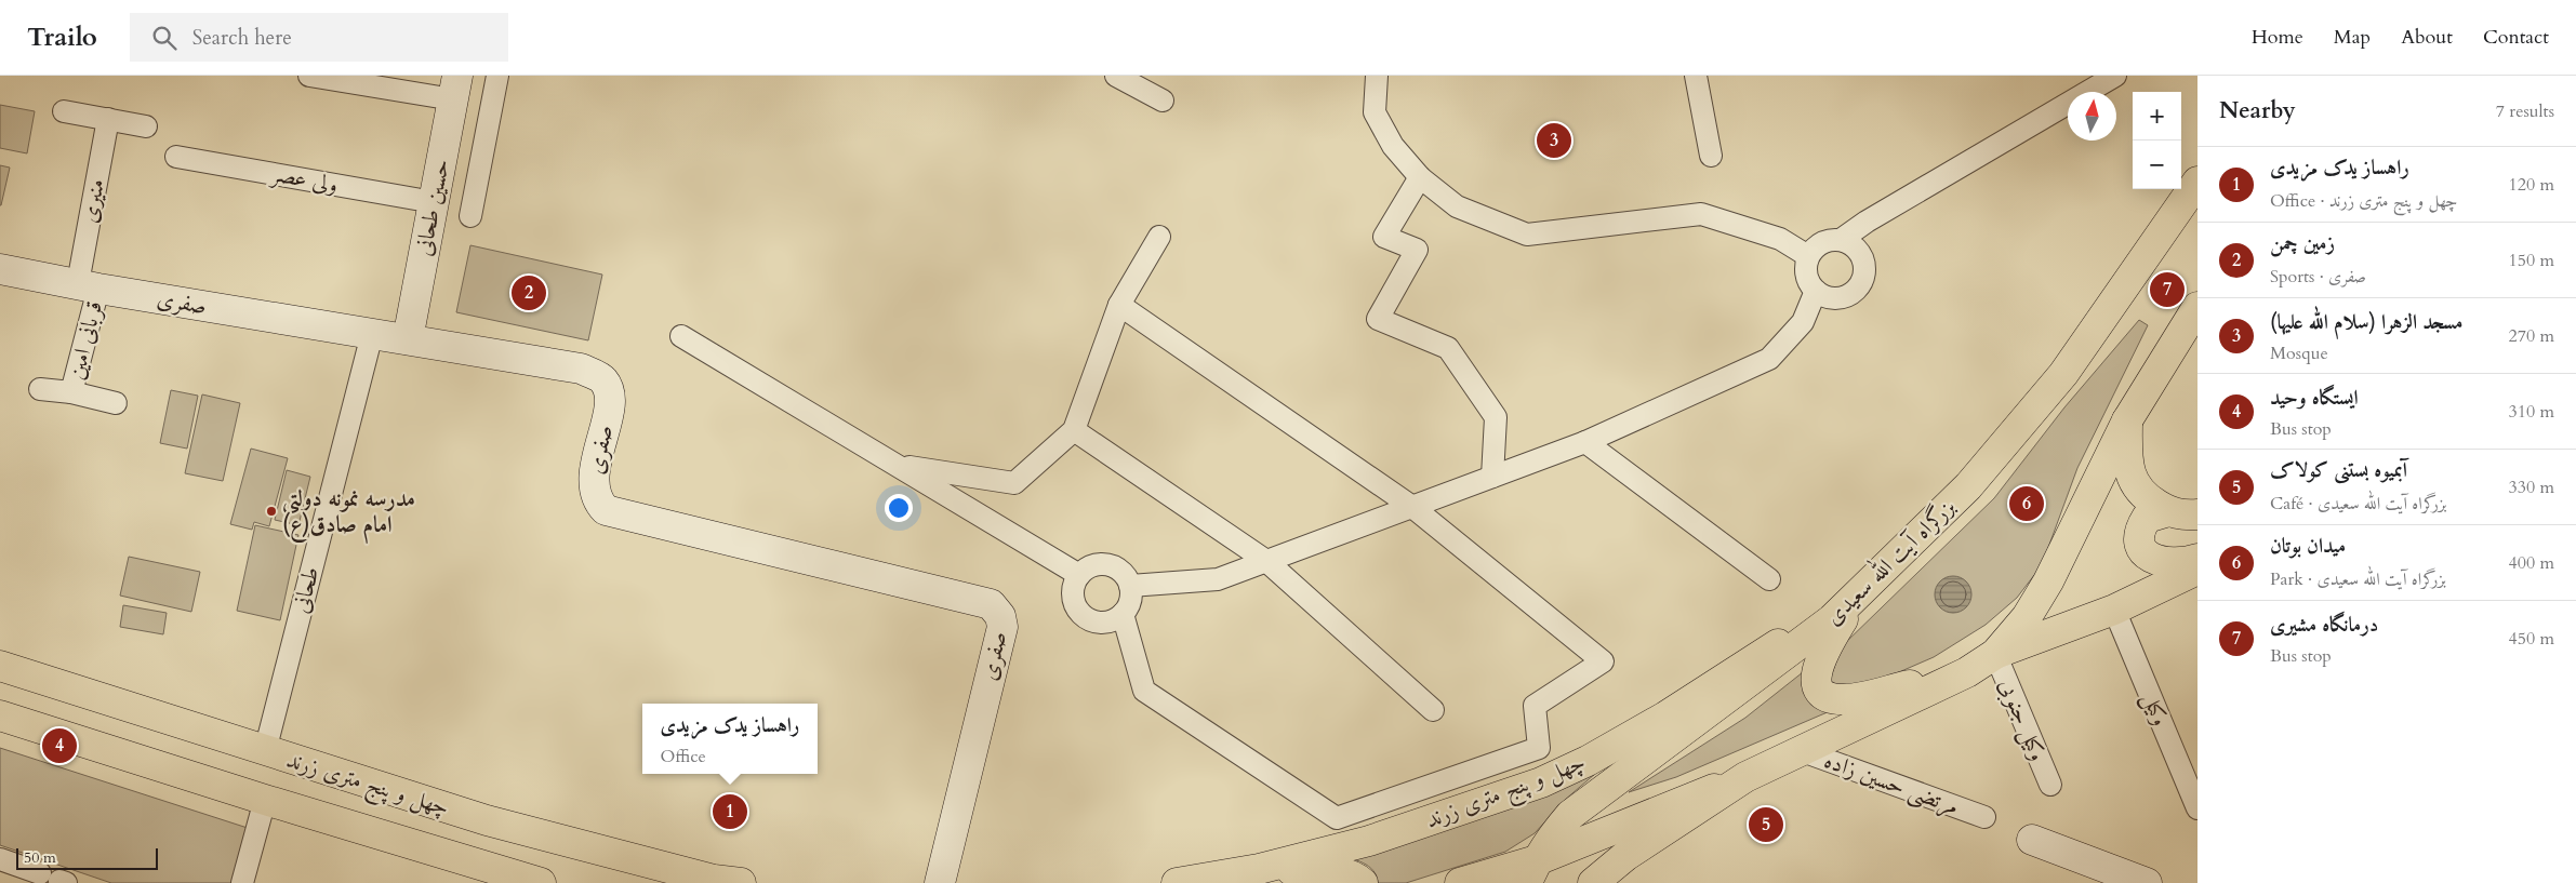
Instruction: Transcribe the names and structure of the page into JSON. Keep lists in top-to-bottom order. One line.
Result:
{"streets":{"main road":["بزرگراه آیت الله سعیدی","چهل و پنج متری زرند"],"street":["ولی عصر","منیری","حسین طحانی","صفری","قربانی امین","طحانی","وکیل","وکیل جنوبی","مرتضی حسین زاده"]},"crossings":[["ولی عصر","حسین طحانی"],["منیری","صفری"],["منیری","قربانی امین"],["حسین طحانی","صفری"],["صفری","قربانی امین"],["صفری","طحانی"],["بزرگراه آیت الله سعیدی","چهل و پنج متری زرند"],["طحانی","چهل و پنج متری زرند"]],"places":["مدرسه نمونه دولتی امام صادق(ع)"],"scale_bar":"50 m","north":"top","page":{"header":"Trailo","search":"Search here","nav":["Home","Map","About","Contact"],"heading":["Nearby","7 results"],"map_buttons":["+","−"],"pins":["3","7","2","6","4","1","5"],"list":[{"mark":"1","name":"راهساز یدک مزیدی","note":"Office · چهل و پنج متری زرند","value":"120 m"},{"mark":"2","name":"زمین چمن","note":"Sports · صفری","value":"150 m"},{"mark":"3","name":"مسجد الزهرا (سلام الله علیها)","note":"Mosque","value":"270 m"},{"mark":"4","name":"ایستگاه وحید","note":"Bus stop","value":"310 m"},{"mark":"5","name":"آبمیوه بستنی کولاک","note":"Café · بزرگراه آیت الله سعیدی","value":"330 m"},{"mark":"6","name":"میدان بوتان","note":"Park · بزرگراه آیت الله سعیدی","value":"400 m"},{"mark":"7","name":"درمانگاه مشیری","note":"Bus stop","value":"450 m"}],"popup":["راهساز یدک مزیدی","Office"],"scale":"50 m"}}
